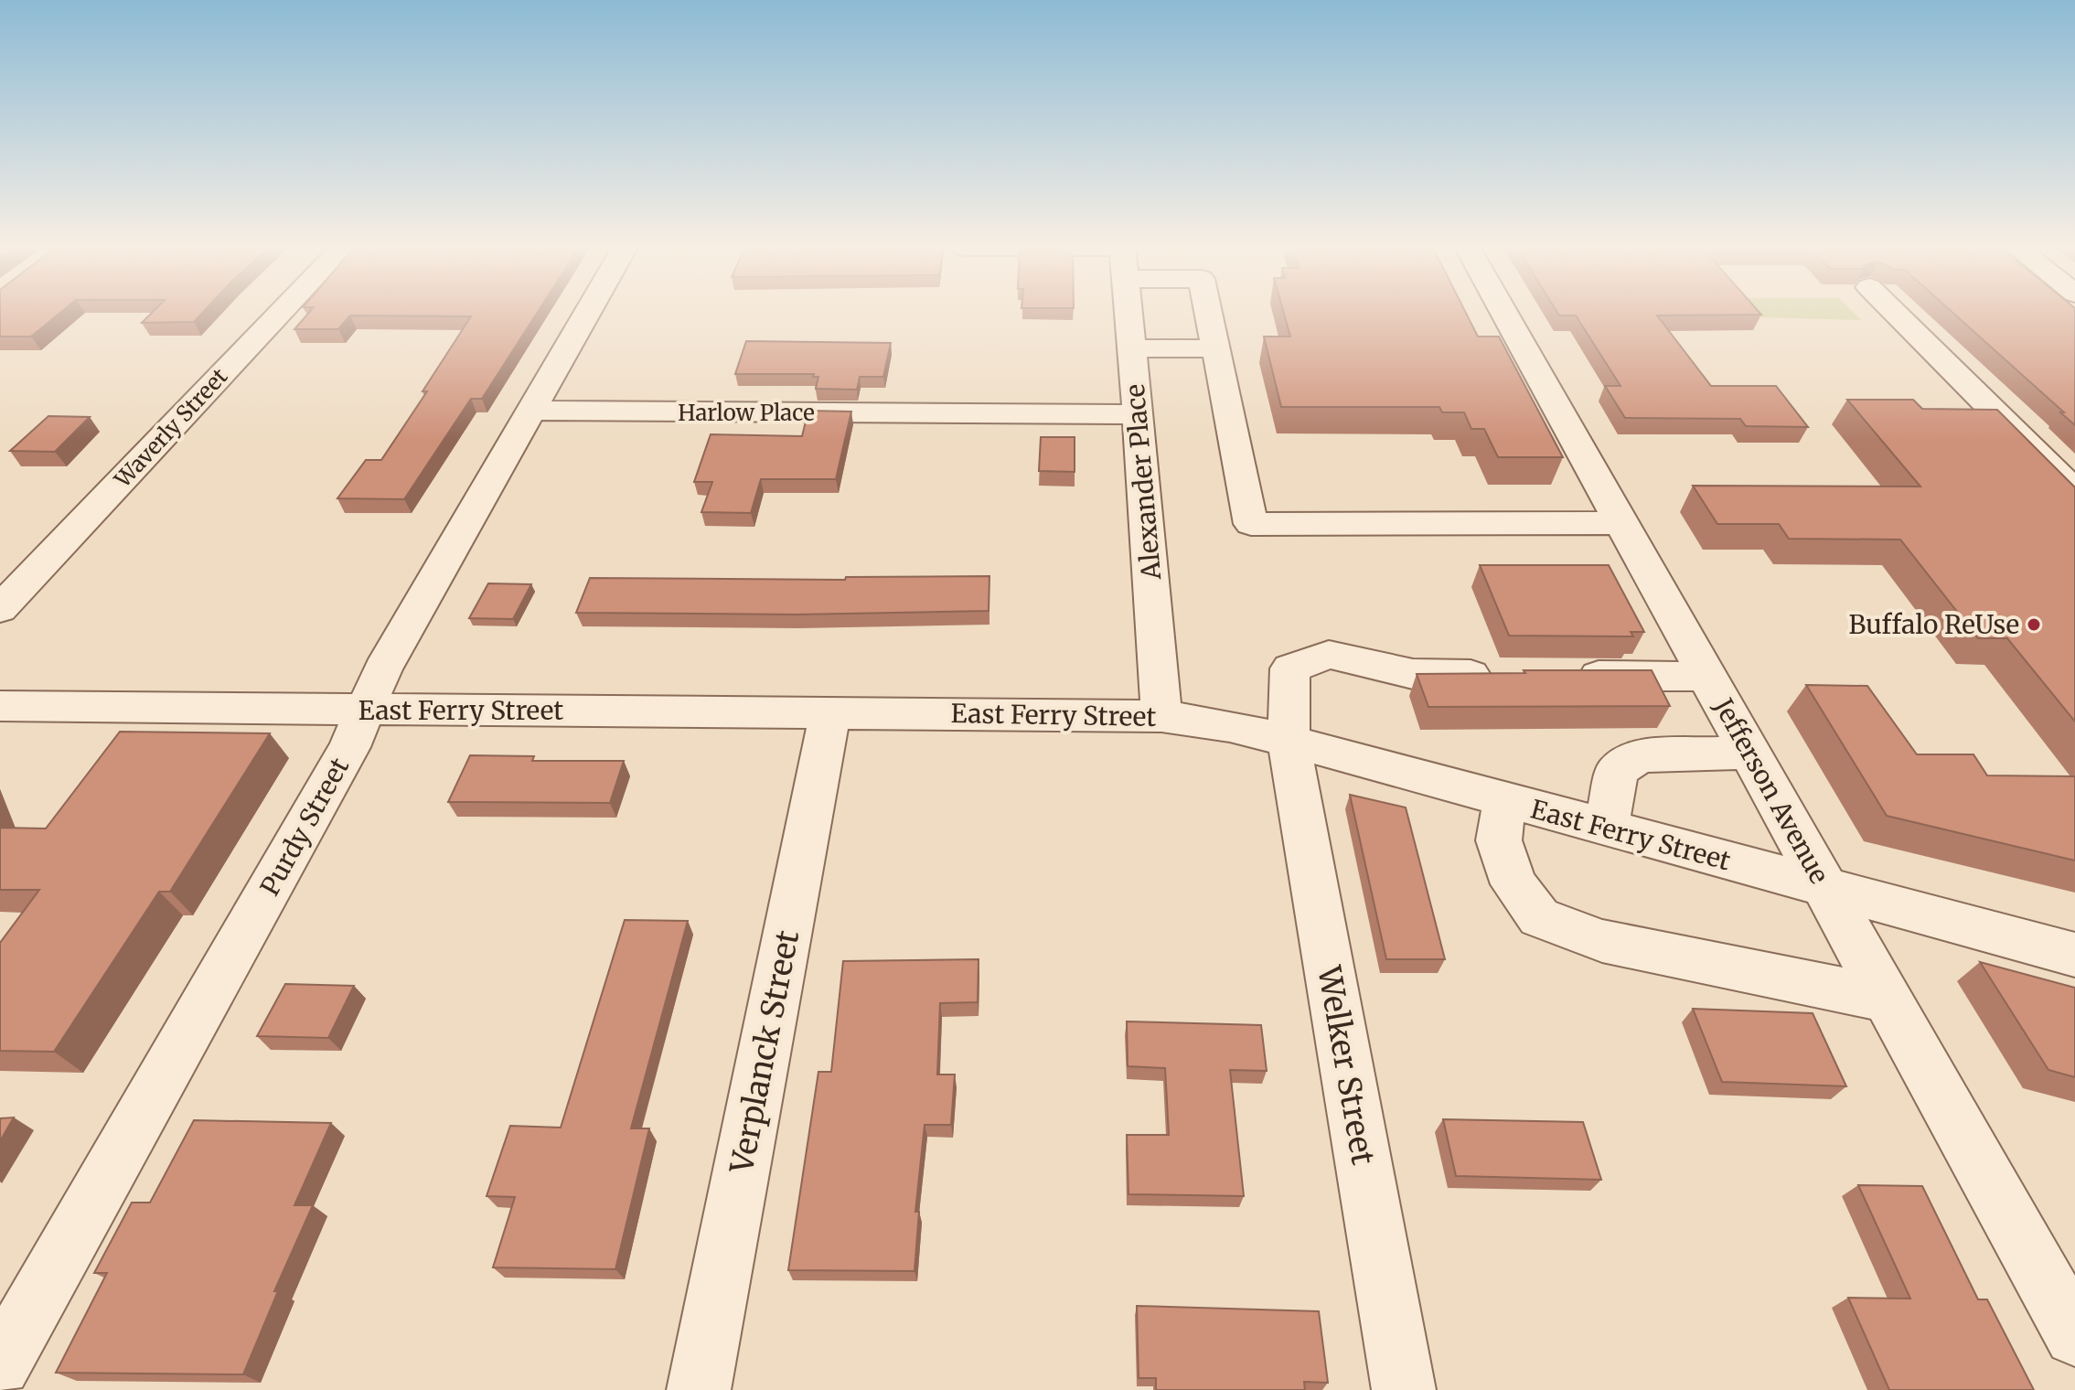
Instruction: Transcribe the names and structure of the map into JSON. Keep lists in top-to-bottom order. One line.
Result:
{"streets":{"street":["Harlow Place","Waverly Street","Alexander Place","East Ferry Street","Jefferson Avenue","Purdy Street","Verplanck Street","Welker Street"]},"crossings":[["Harlow Place","Alexander Place"],["Harlow Place","Purdy Street"],["Alexander Place","East Ferry Street"],["East Ferry Street","Jefferson Avenue"],["East Ferry Street","Purdy Street"],["East Ferry Street","Verplanck Street"],["East Ferry Street","Welker Street"]],"places":["Buffalo ReUse"]}
